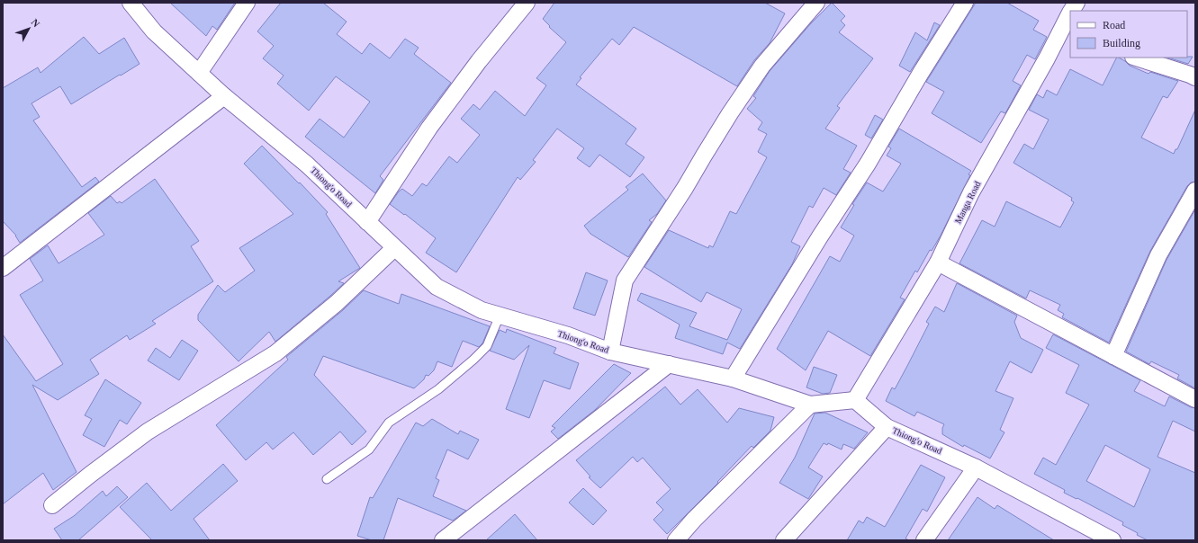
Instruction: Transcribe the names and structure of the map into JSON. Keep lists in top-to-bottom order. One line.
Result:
{"streets":{"street":["Thiong'o Road","Manga Road"]},"crossings":[["Thiong'o Road","Manga Road"]],"legend":["Road","Building"],"north":"top right"}
